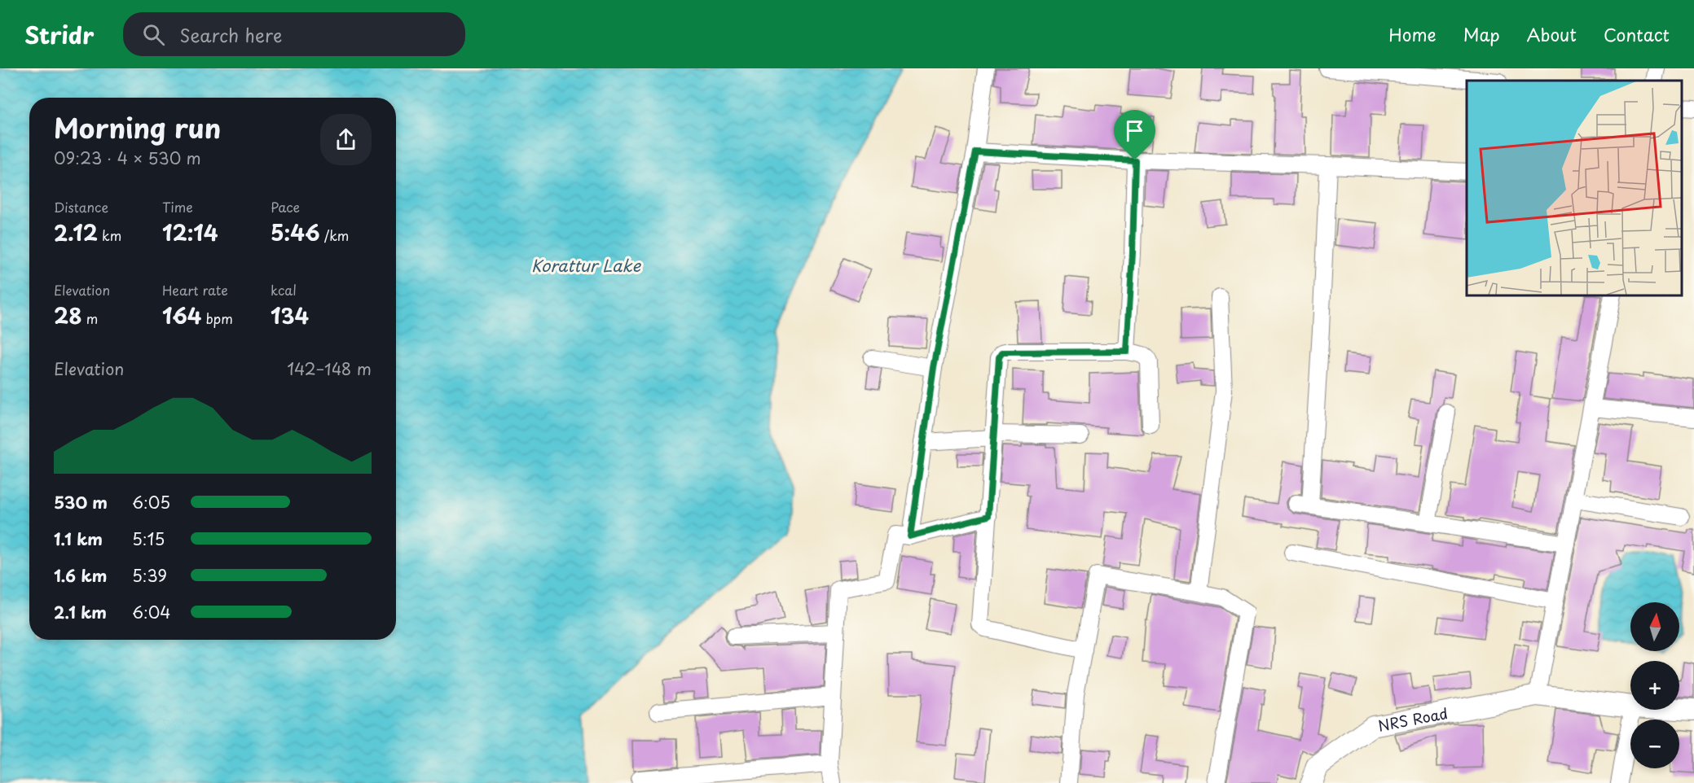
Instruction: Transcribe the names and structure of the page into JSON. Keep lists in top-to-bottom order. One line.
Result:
{"streets":{"street":["NRS Road"]},"water":["Korattur Lake"],"north":"top","page":{"header":"Stridr","search":"Search here","nav":["Home","Map","About","Contact"],"heading":["Morning run","09:23 · 4 × 530 m"],"stats":[["Distance","2.12 km"],["Time","12:14"],["Pace","5:46 /km"],["Elevation","28 m"],["Heart rate","164 bpm"],["kcal","134"]],"chart":["Elevation","142–148 m"],"list":[{"name":"530 m","note":"6:05"},{"name":"1.1 km","note":"5:15"},{"name":"1.6 km","note":"5:39"},{"name":"2.1 km","note":"6:04"}],"map_buttons":["+","−"]}}
